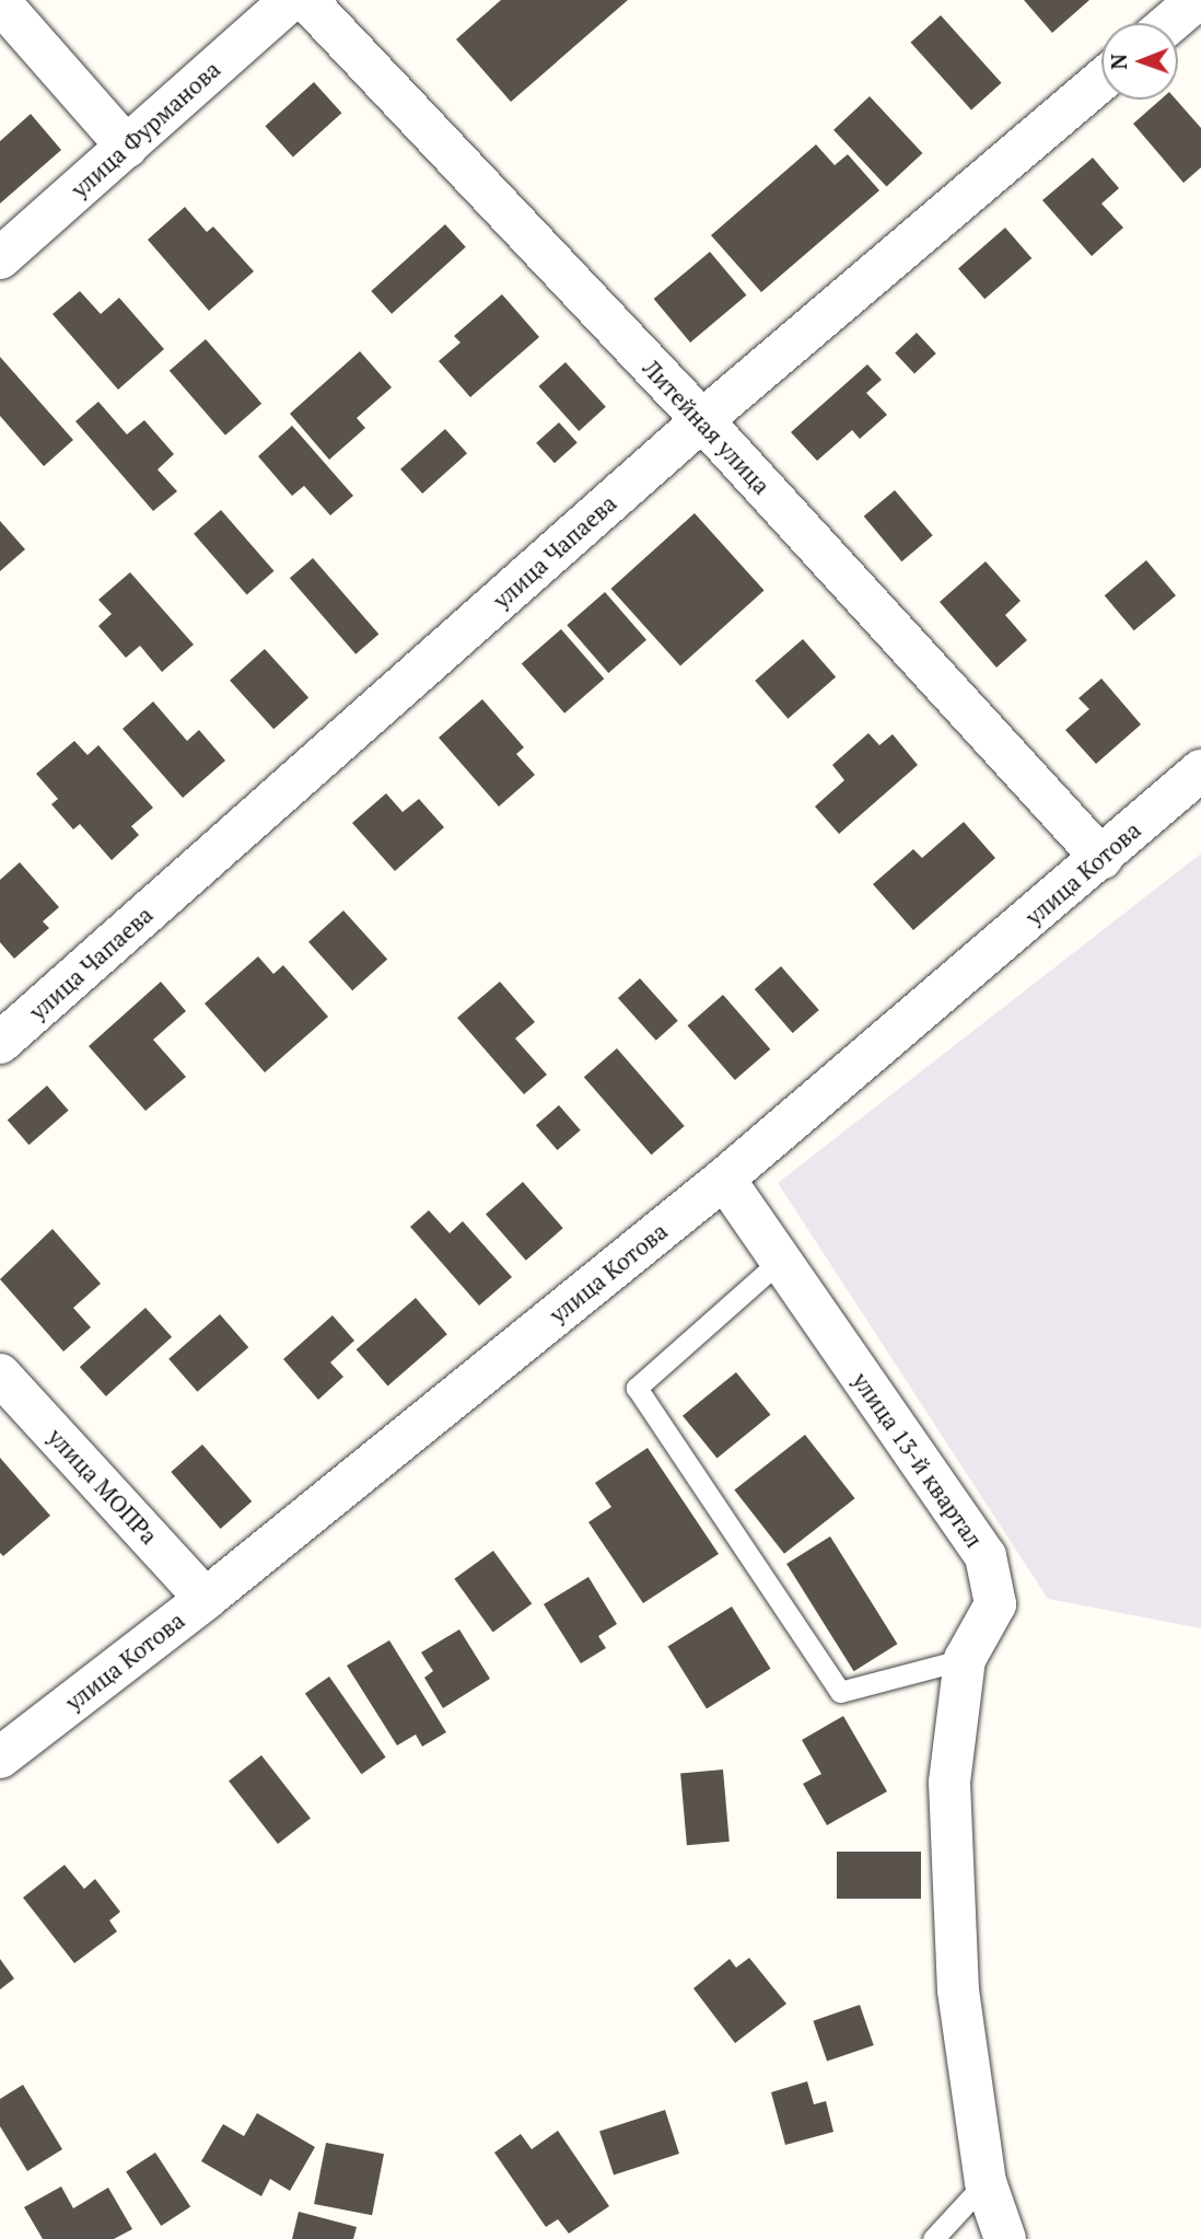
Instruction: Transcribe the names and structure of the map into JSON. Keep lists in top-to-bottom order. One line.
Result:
{"streets":{"street":["улица Фурманова","Литейная улица","улица Чапаева","улица Котова","улица 13-й квартал","улица МОПРа"]},"crossings":[["Литейная улица","улица Чапаева"],["Литейная улица","улица Котова"],["улица Котова","улица 13-й квартал"],["улица Котова","улица МОПРа"]],"north":"left"}
